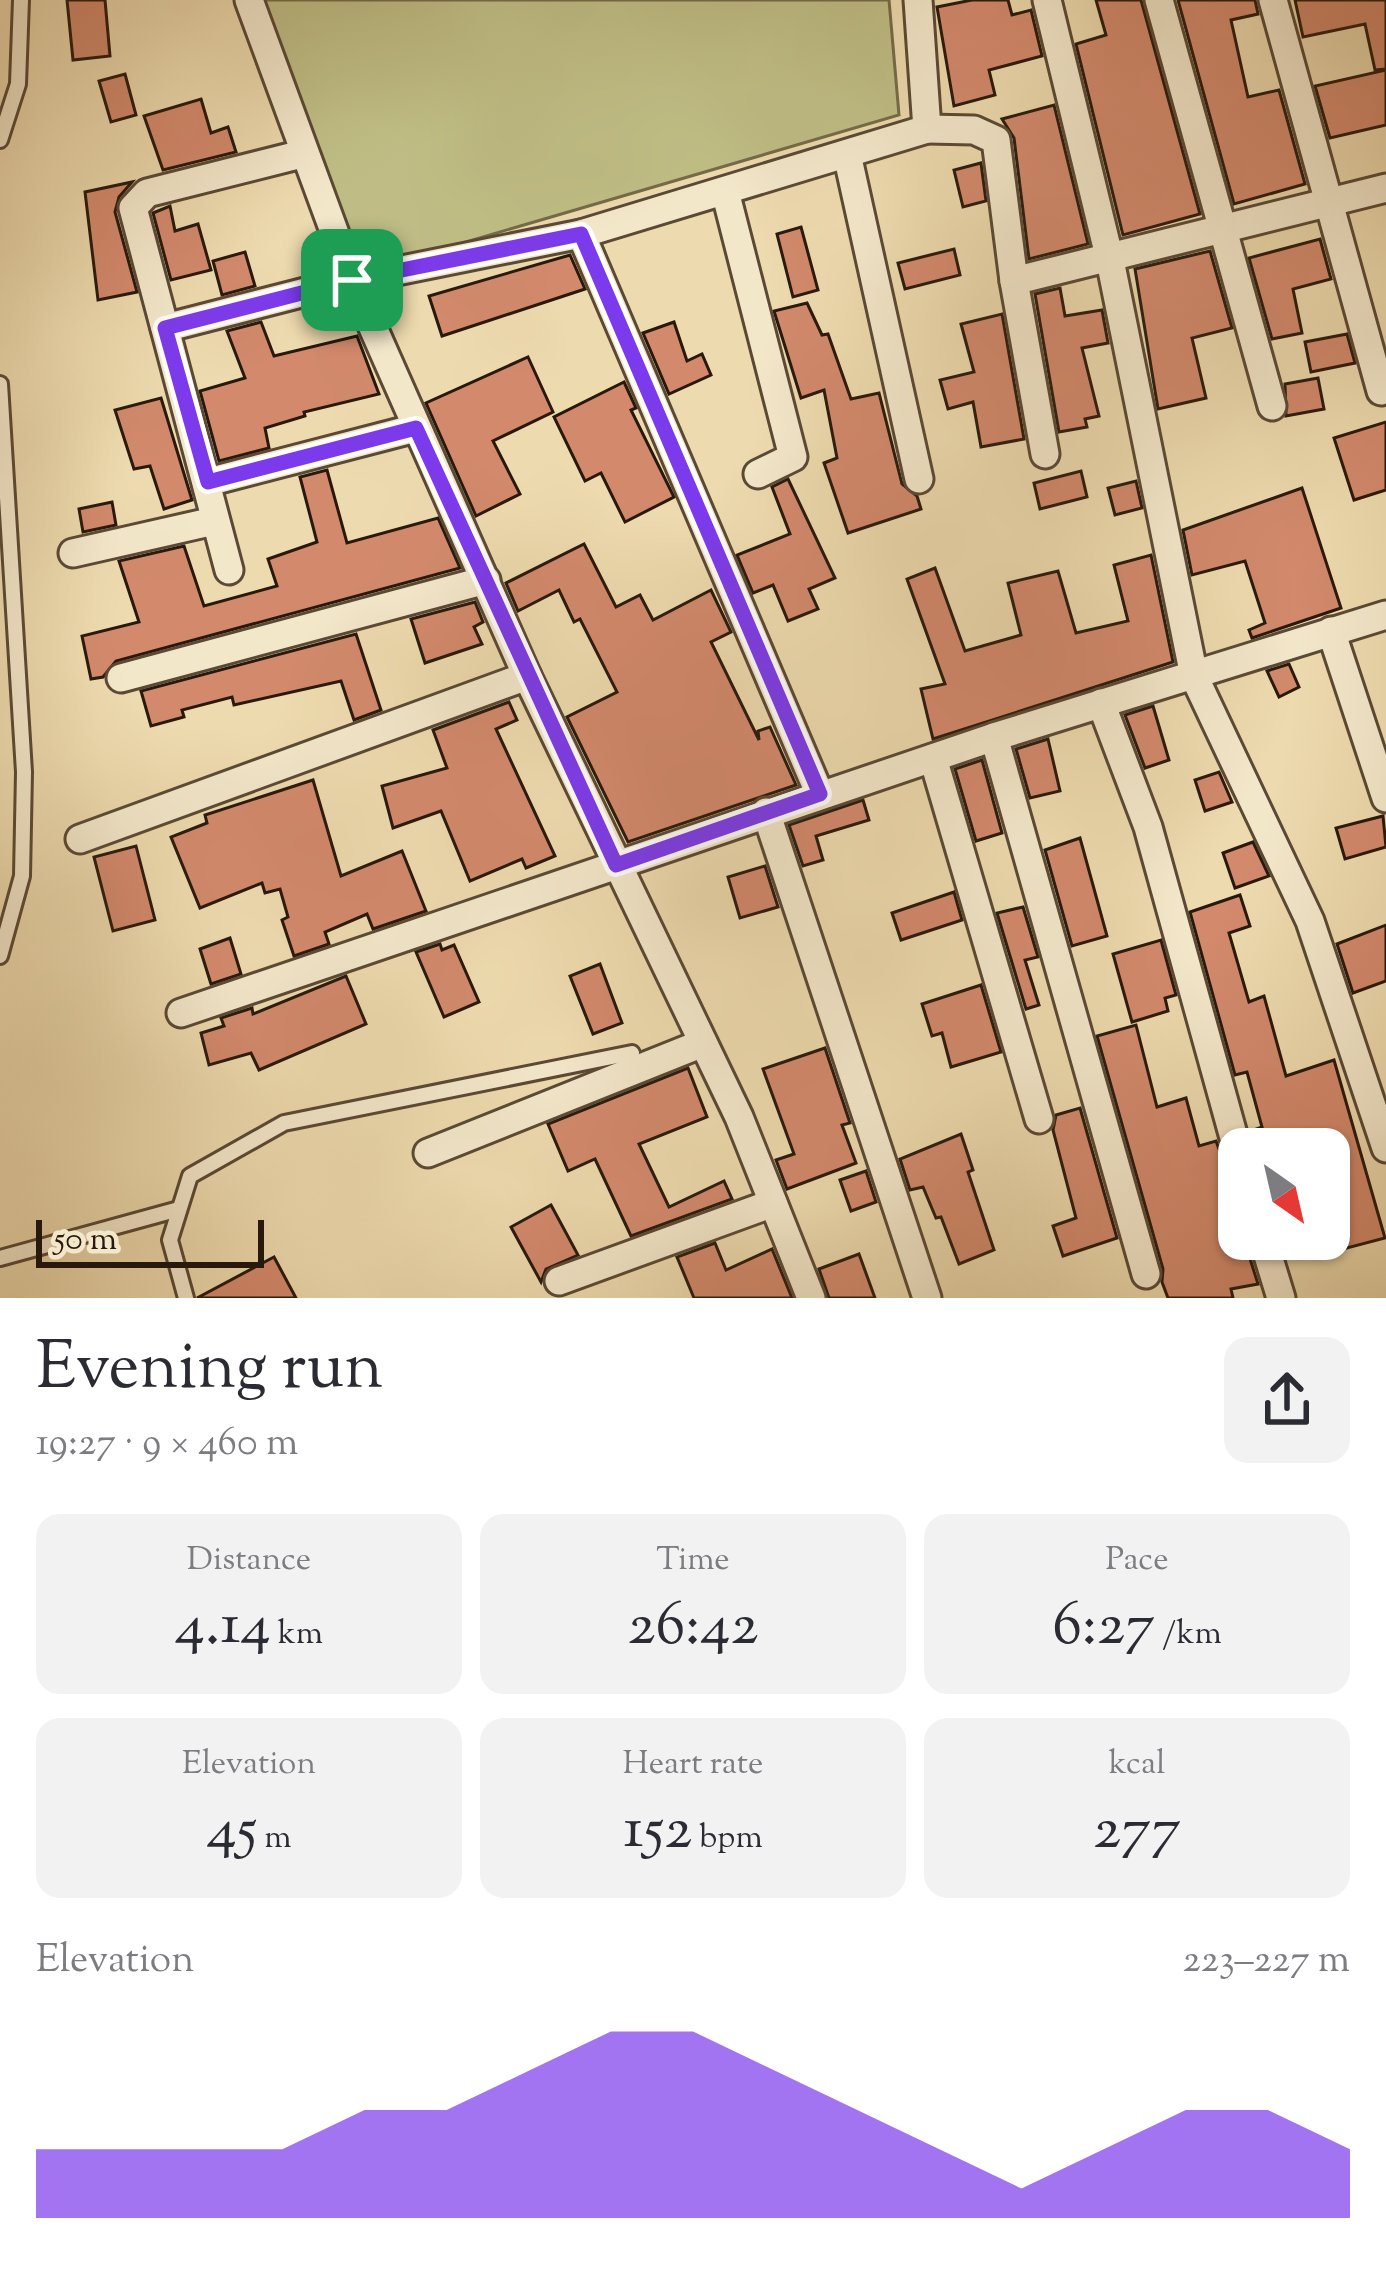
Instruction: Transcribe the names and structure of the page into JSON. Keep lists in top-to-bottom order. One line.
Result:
{"scale_bar":"50 m","north":"bottom right","page":{"scale":"50 m","heading":["Evening run","19:27 · 9 × 460 m"],"stats":[["Distance","4.14 km"],["Time","26:42"],["Pace","6:27 /km"],["Elevation","45 m"],["Heart rate","152 bpm"],["kcal","277"]],"chart":["Elevation","223–227 m"]}}
